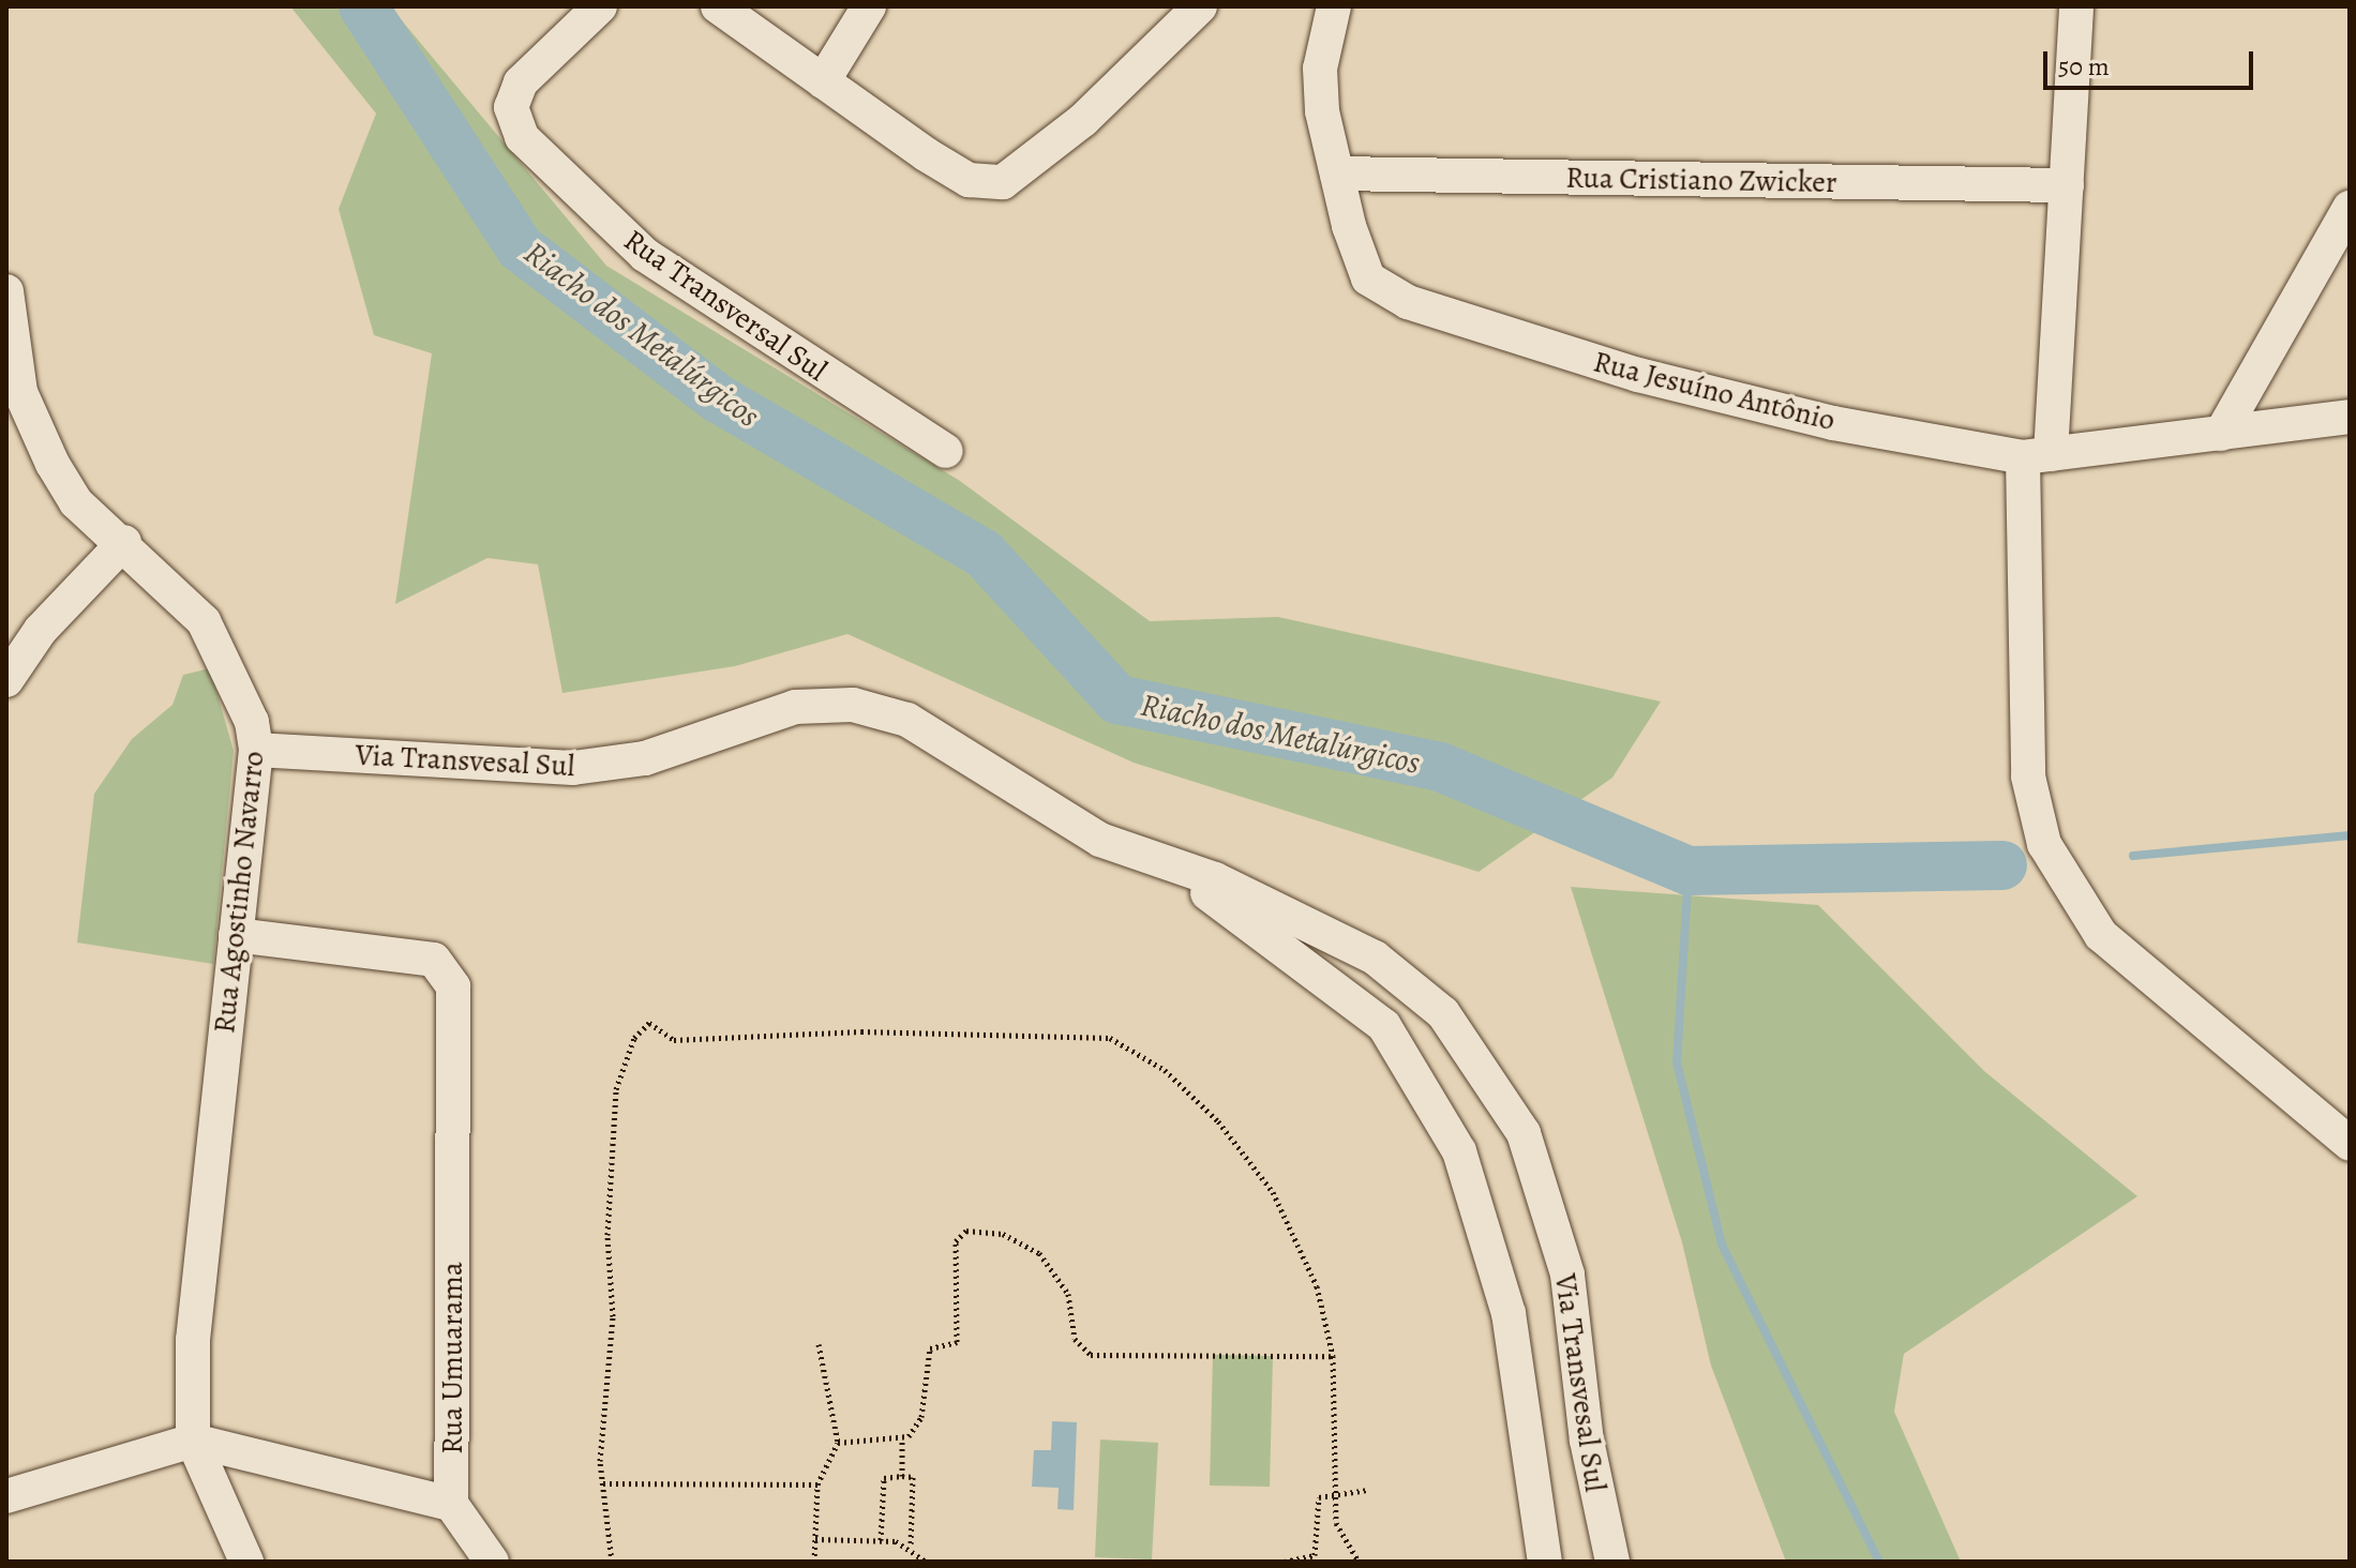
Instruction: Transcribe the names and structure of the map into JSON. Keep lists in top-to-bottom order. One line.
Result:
{"streets":{"street":["Rua Cristiano Zwicker","Rua Transversal Sul","Rua Jesuíno Antônio","Via Transvesal Sul","Rua Agostinho Navarro","Rua Umuarama"]},"crossings":[["Rua Cristiano Zwicker","Rua Jesuíno Antônio"],["Via Transvesal Sul","Rua Agostinho Navarro"],["Rua Agostinho Navarro","Rua Umuarama"]],"water":["Riacho dos Metalúrgicos"],"scale_bar":"50 m"}
